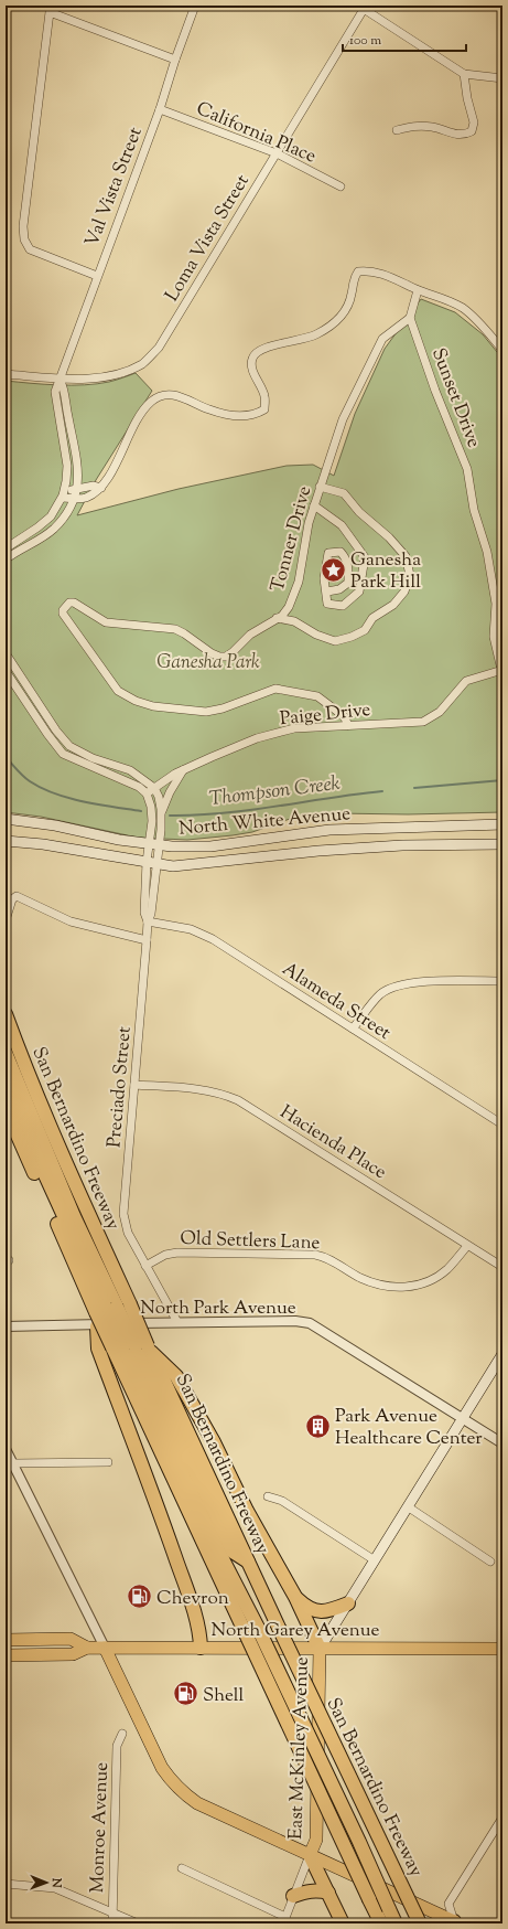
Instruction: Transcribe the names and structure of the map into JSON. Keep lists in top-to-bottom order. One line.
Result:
{"streets":{"highway":["San Bernardino Freeway"],"main road":["North White Avenue","North Garey Avenue","East McKinley Avenue"],"street":["California Place","Val Vista Street","Loma Vista Street","Sunset Drive","Tonner Drive","Paige Drive","Alameda Street","Preciado Street","Hacienda Place","Old Settlers Lane","North Park Avenue","Monroe Avenue"]},"crossings":[["California Place","Val Vista Street"],["California Place","Loma Vista Street"],["Val Vista Street","Loma Vista Street"],["Sunset Drive","Tonner Drive"],["Sunset Drive","Paige Drive"],["Tonner Drive","Paige Drive"],["North White Avenue","Preciado Street"],["Alameda Street","Preciado Street"],["Preciado Street","Hacienda Place"],["Preciado Street","Old Settlers Lane"],["Preciado Street","North Park Avenue"],["Hacienda Place","Old Settlers Lane"],["North Garey Avenue","East McKinley Avenue"]],"water":["Thompson Creek"],"parks":["Ganesha Park"],"places":{"place":["Ganesha Park Hill"],"building":["Park Avenue Healthcare Center"],"fuel station":["Chevron","Shell"]},"scale_bar":"100 m","north":"right"}
